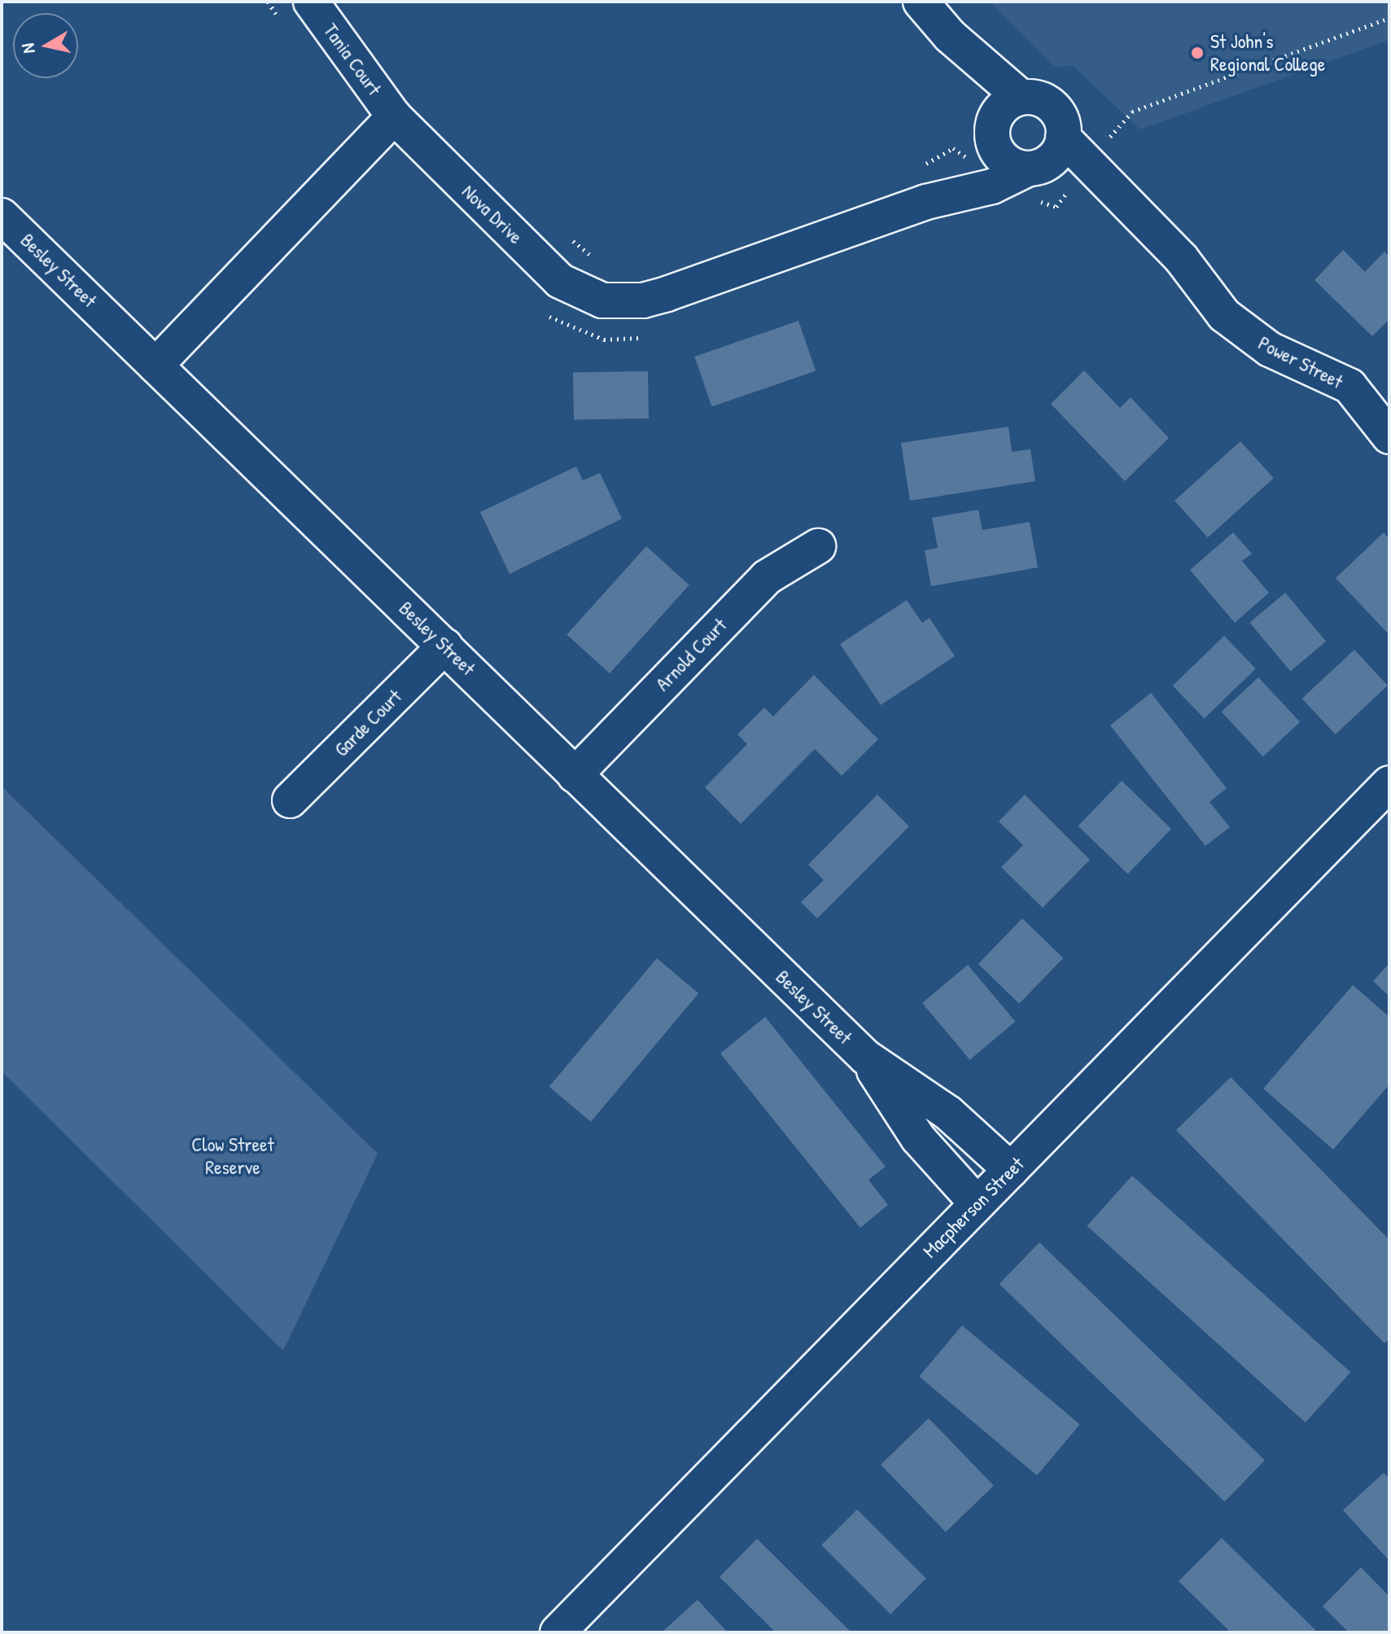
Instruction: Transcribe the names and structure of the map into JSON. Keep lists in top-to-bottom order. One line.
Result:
{"streets":{"street":["Tania Court","Nova Drive","Besley Street","Power Street","Arnold Court","Garde Court","Macpherson Street"]},"crossings":[["Tania Court","Nova Drive"],["Nova Drive","Power Street"],["Besley Street","Arnold Court"],["Besley Street","Garde Court"],["Besley Street","Macpherson Street"]],"parks":["Clow Street Reserve"],"places":["St John's Regional College"],"north":"left"}
